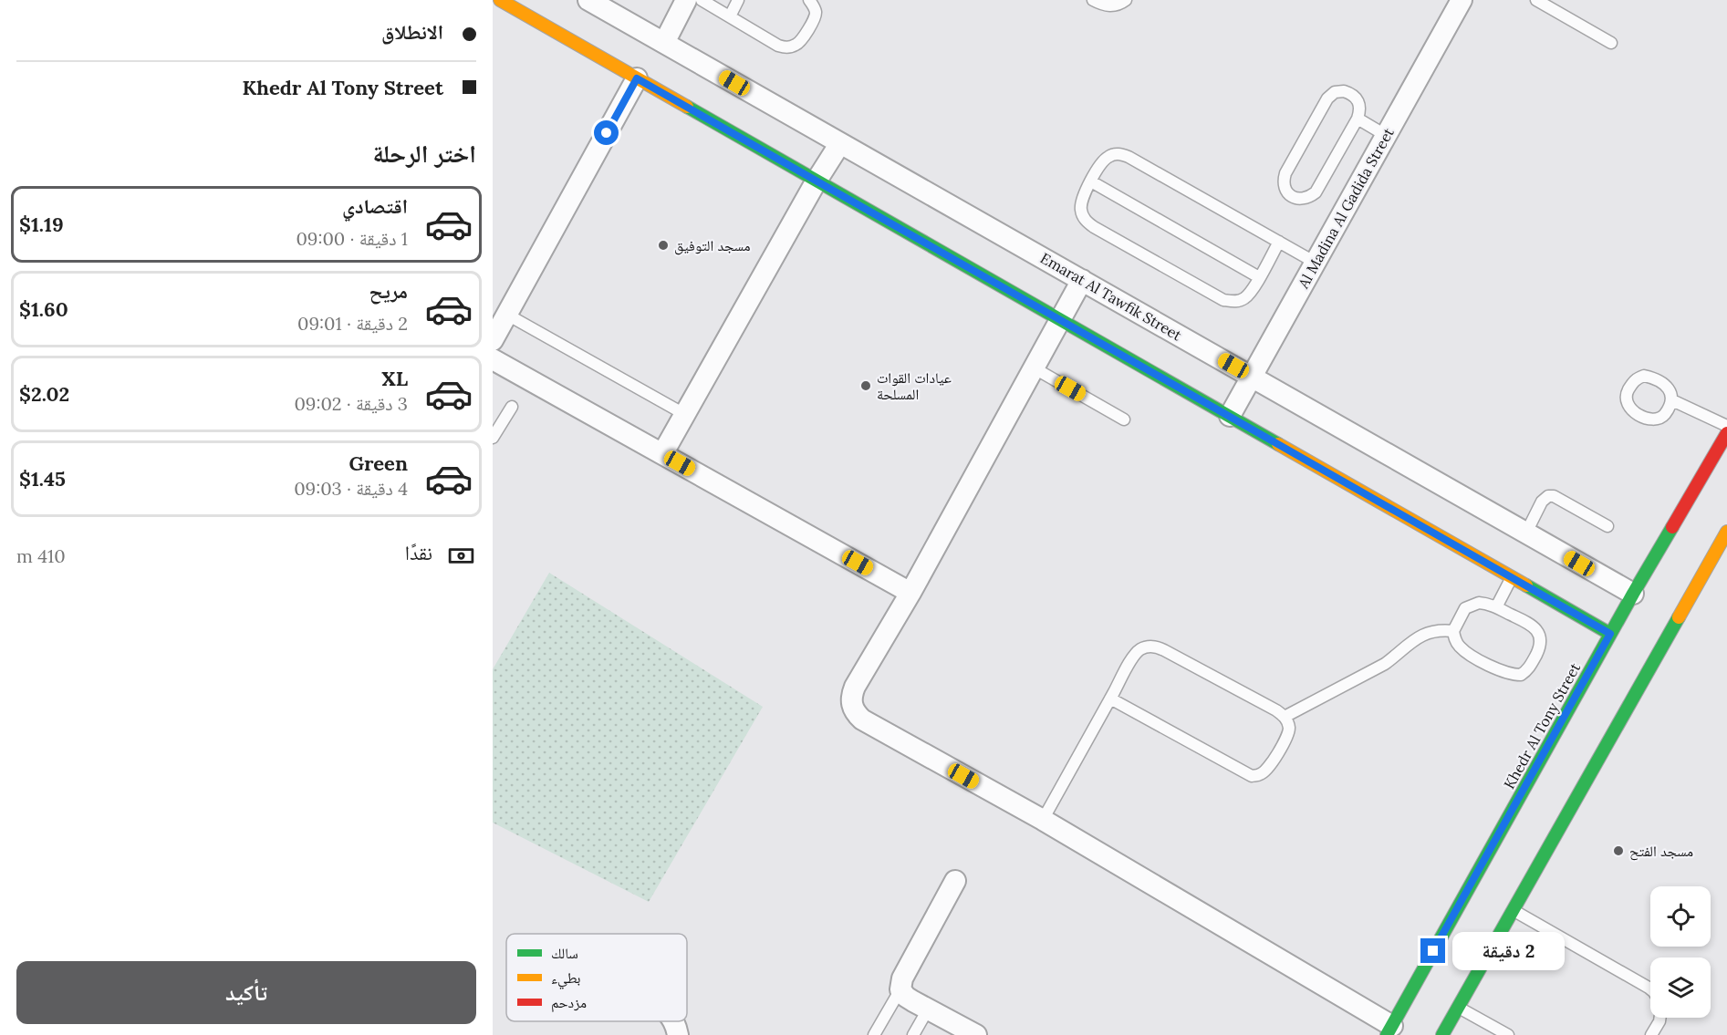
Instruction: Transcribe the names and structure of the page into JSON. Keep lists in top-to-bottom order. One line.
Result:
{"streets":{"street":["Al Madina Al Gadida Street","Emarat Al Tawfik Street","Khedr Al Tony Street"]},"crossings":[["Al Madina Al Gadida Street","Emarat Al Tawfik Street"],["Emarat Al Tawfik Street","Khedr Al Tony Street"]],"places":["مسجد التوفيق","عيادات القوات المسلحة","مسجد الفتح"],"legend":["سالك","بطيء","مزدحم"],"page":{"banner":["الانطلاق","Khedr Al Tony Street"],"heading":"اختر الرحلة","list":[{"name":"اقتصادي","note":"1 دقيقة · 09:00","value":"$1.19"},{"name":"مريح","note":"2 دقيقة · 09:01","value":"$1.60"},{"name":"XL","note":"3 دقيقة · 09:02","value":"$2.02"},{"name":"Green","note":"4 دقيقة · 09:03","value":"$1.45"}],"pay":["نقدًا","410 m"],"bubble":"2 دقيقة","buttons":"تأكيد"}}
